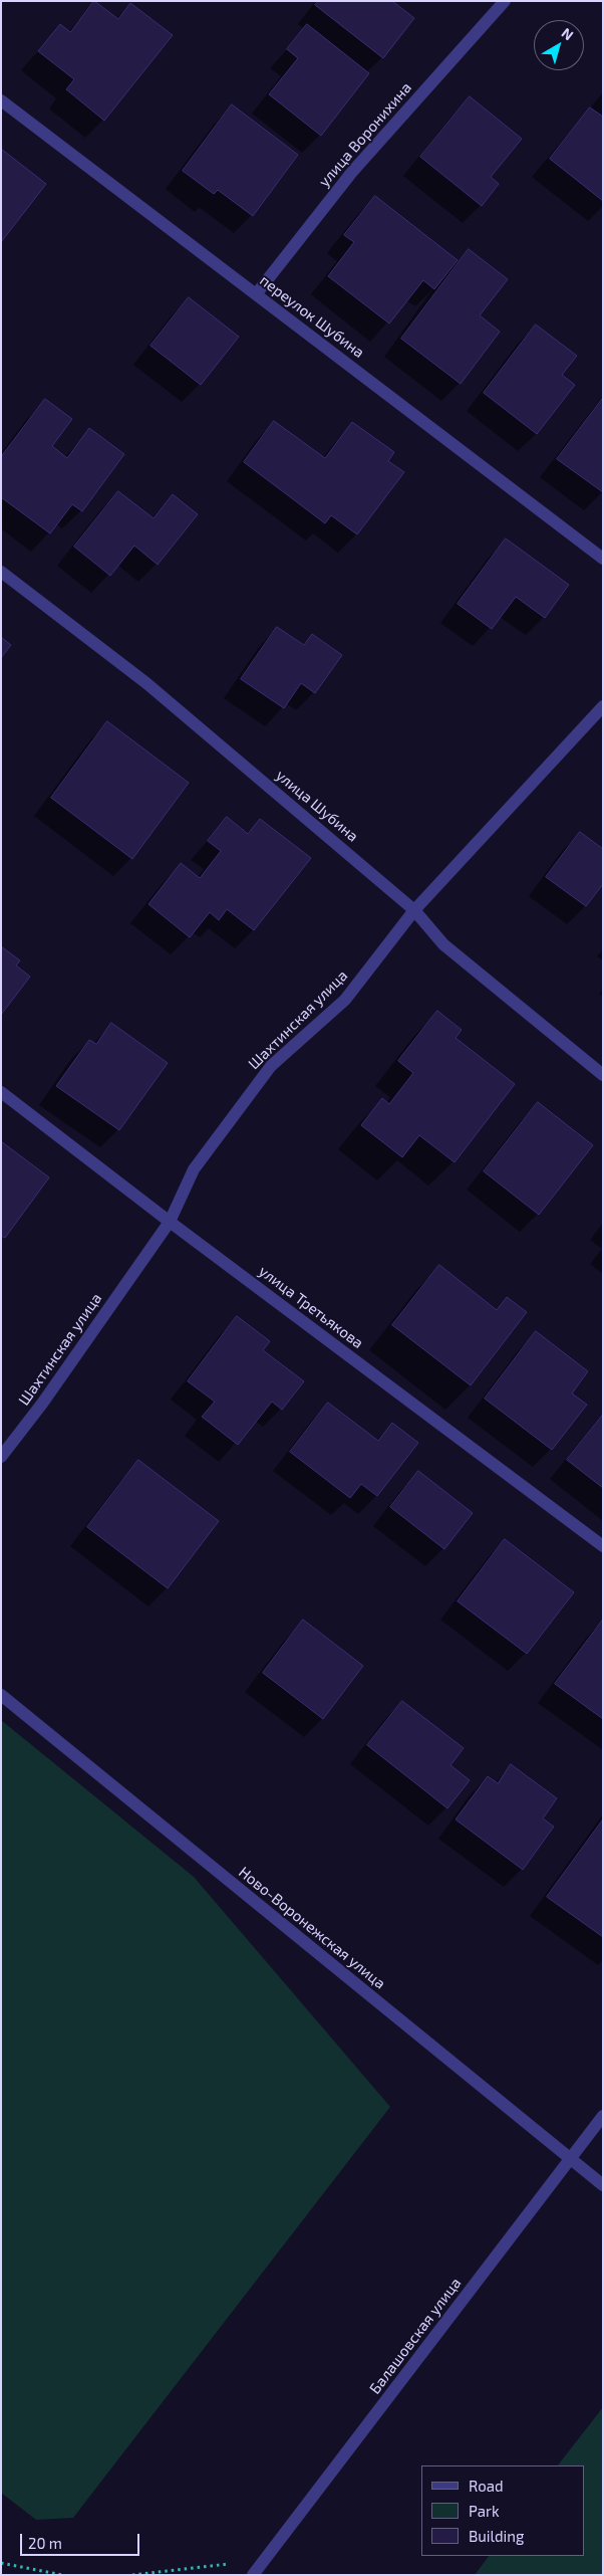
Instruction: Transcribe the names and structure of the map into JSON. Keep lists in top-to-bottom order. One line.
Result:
{"streets":{"street":["улица Воронихина","переулок Шубина","улица Шубина","Шахтинская улица","улица Третьякова","Ново-Воронежская улица","Балашовская улица"]},"crossings":[["улица Воронихина","переулок Шубина"],["улица Шубина","Шахтинская улица"],["Шахтинская улица","улица Третьякова"],["Ново-Воронежская улица","Балашовская улица"]],"legend":["Road","Park","Building"],"scale_bar":"20 m","north":"top right"}
